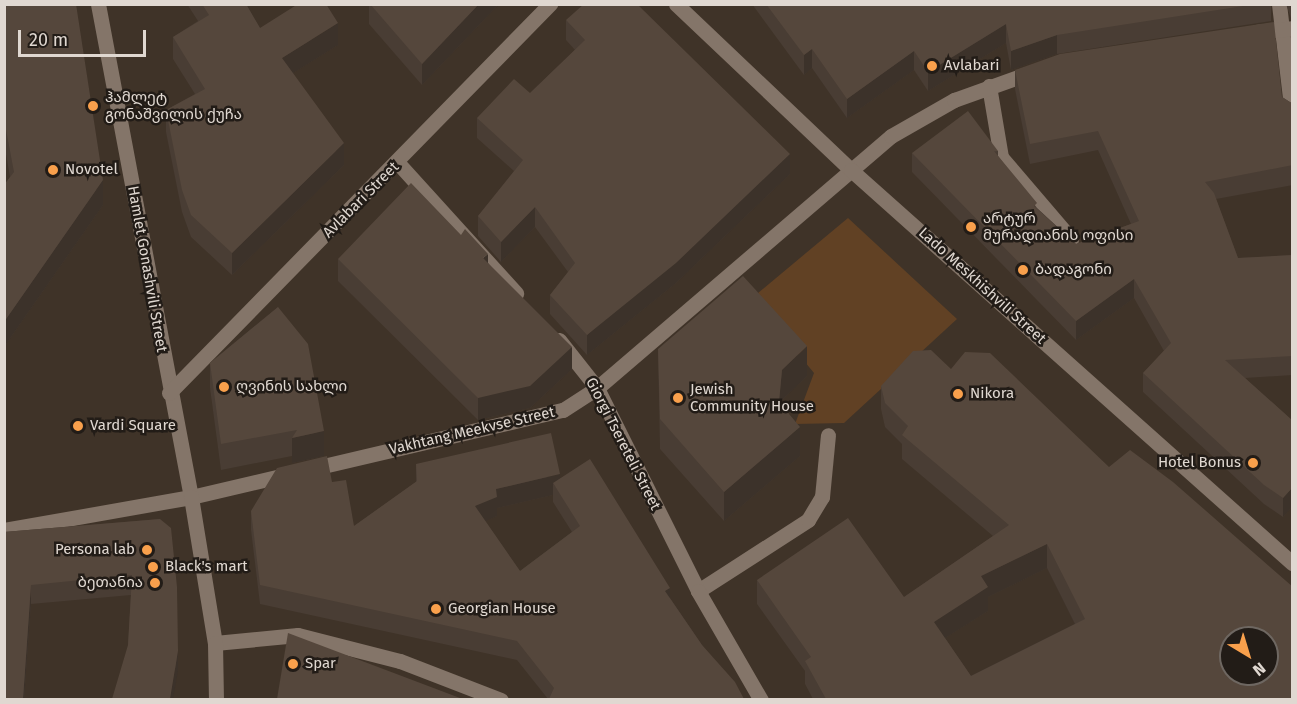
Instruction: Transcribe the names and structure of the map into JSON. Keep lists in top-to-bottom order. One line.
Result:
{"streets":{"street":["Avlabari Street","Hamlet Gonashvili Street","Lado Meskhishvili Street","Vakhtang Meekvse Street","Giorgi Tsereteli Street"]},"crossings":[["Avlabari Street","Hamlet Gonashvili Street"],["Hamlet Gonashvili Street","Vakhtang Meekvse Street"],["Lado Meskhishvili Street","Vakhtang Meekvse Street"],["Vakhtang Meekvse Street","Giorgi Tsereteli Street"]],"places":["Avlabari","ჰამლეტ გონაშვილის ქუჩა","Novotel","არტურ მურადიანის ოფისი","ბადაგონი","ღვინის სახლი","Nikora","Jewish Community House","Vardi Square","Hotel Bonus","Persona lab","Black's mart","ბეთანია","Georgian House","Spar"],"scale_bar":"20 m","north":"bottom right"}
